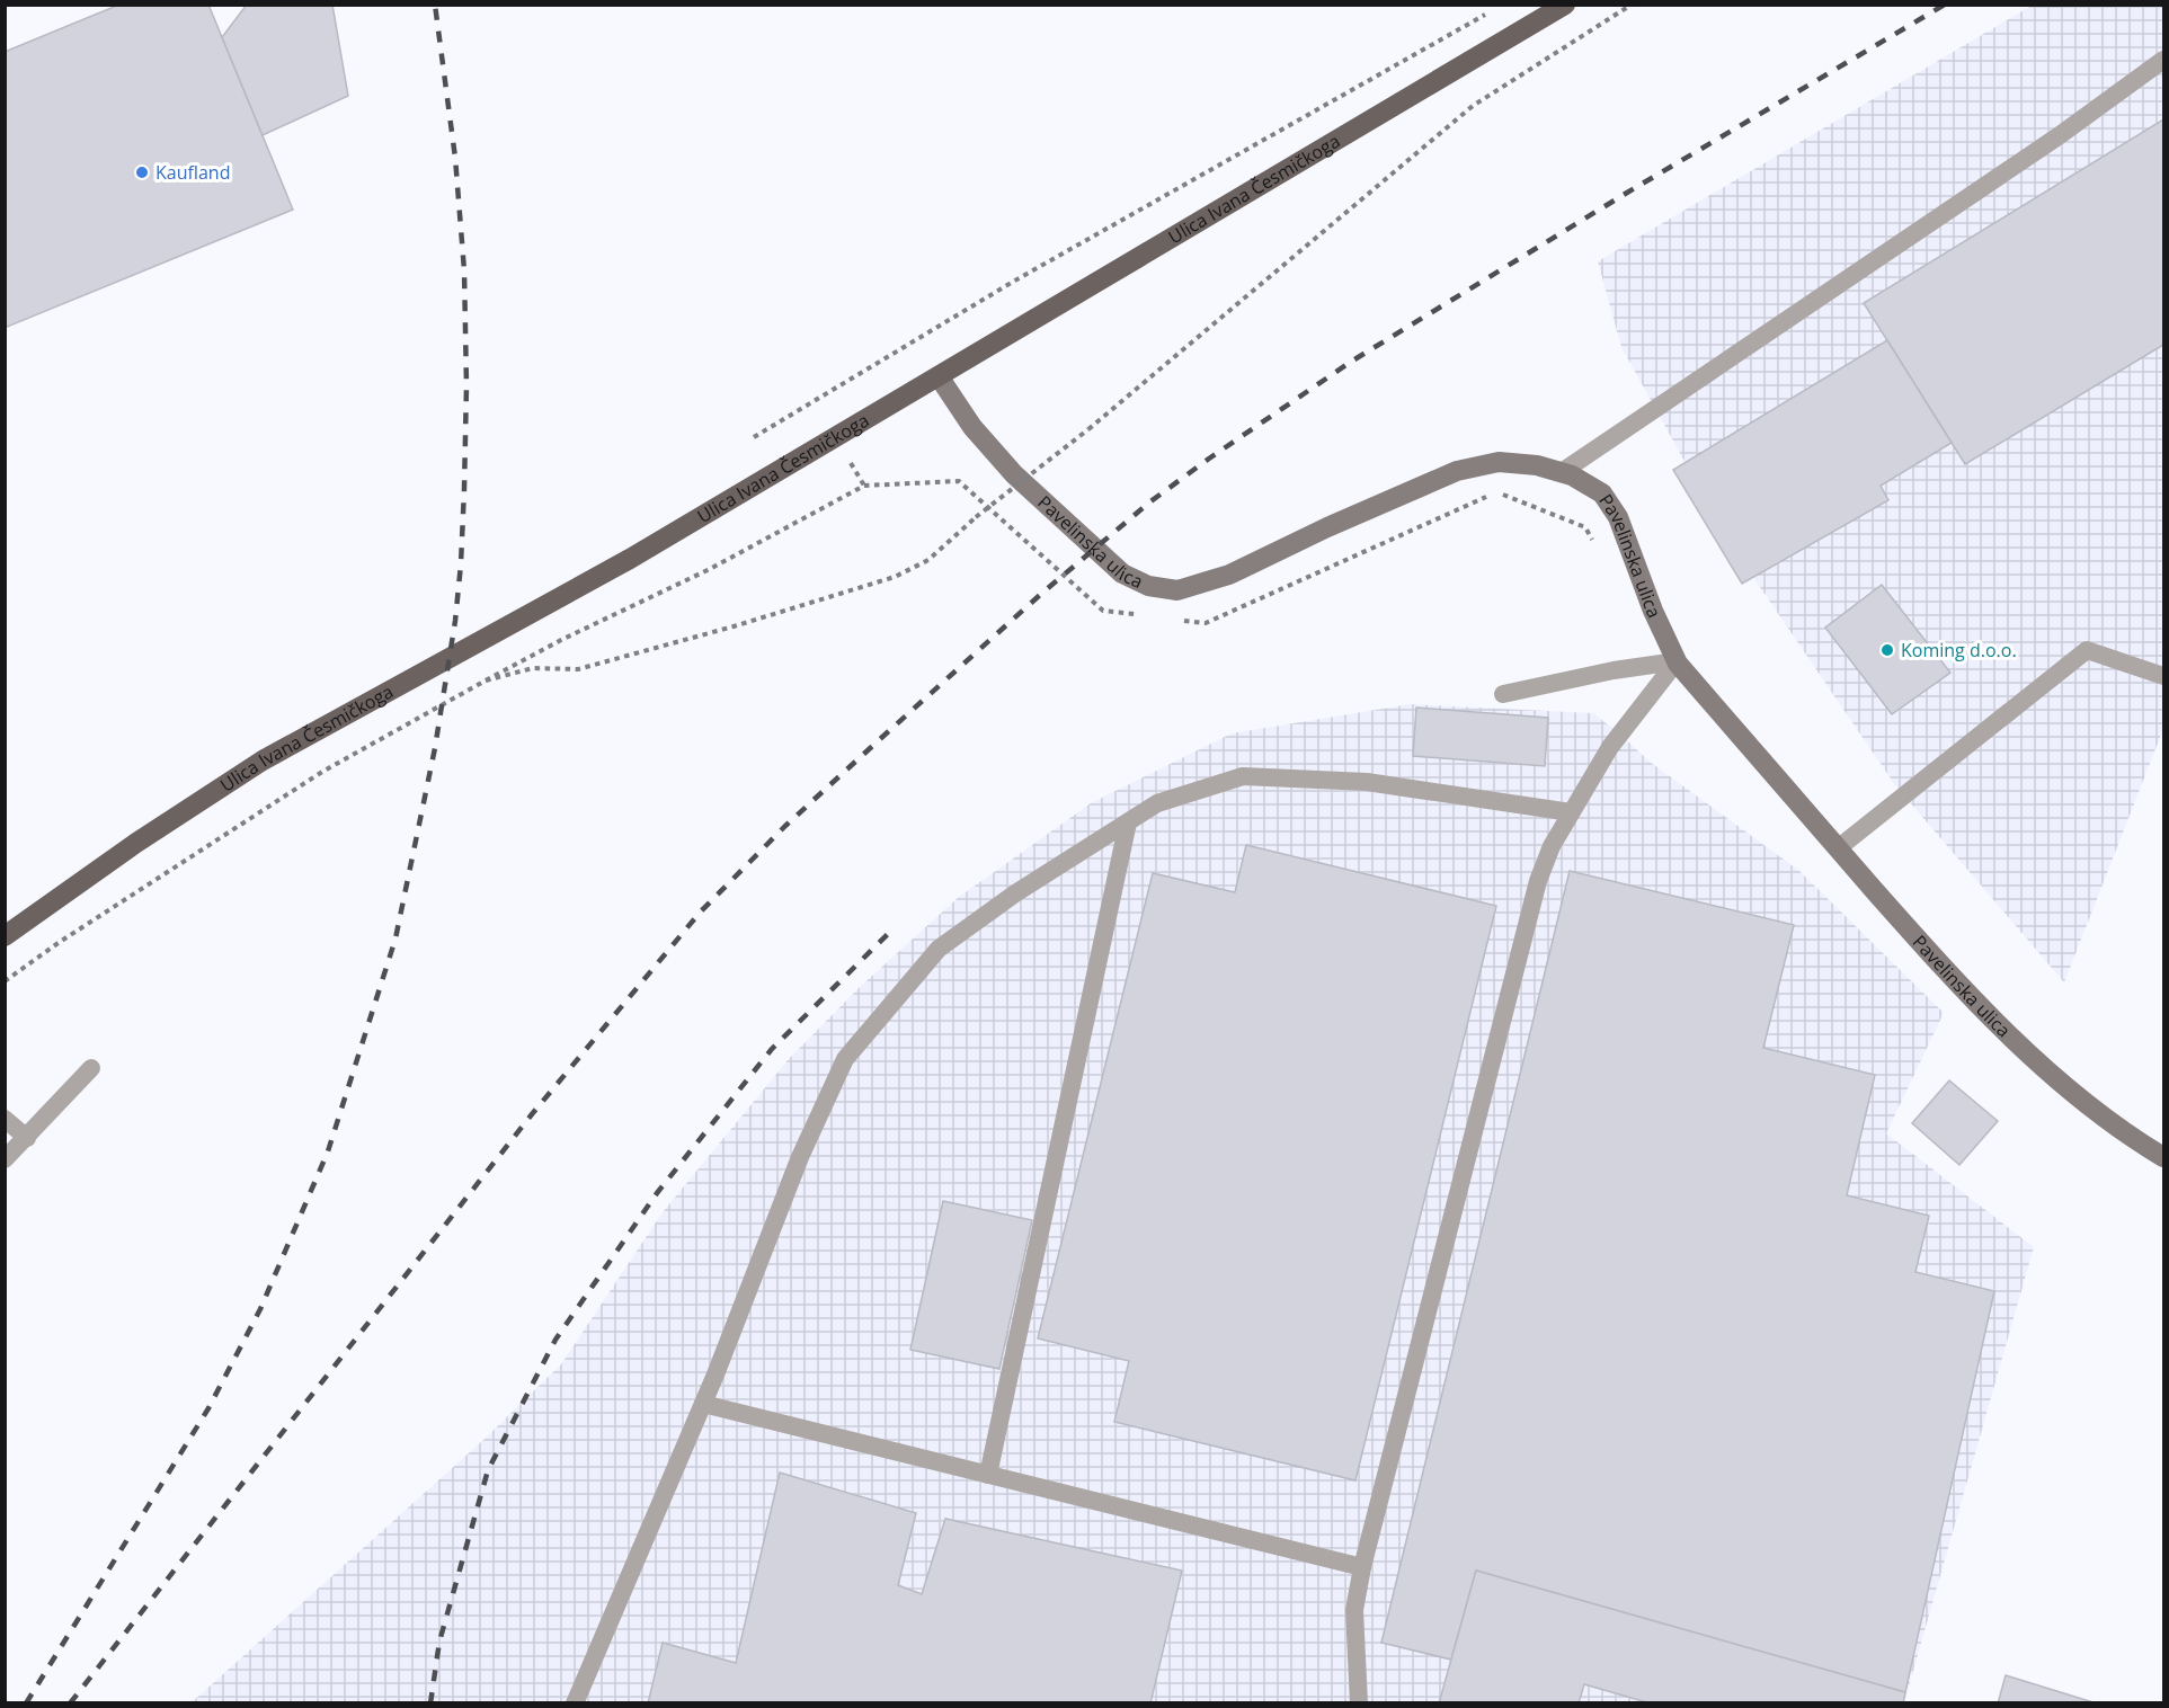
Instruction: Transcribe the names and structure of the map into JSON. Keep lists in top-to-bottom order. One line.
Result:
{"streets":{"main road":["Ulica Ivana Česmičkoga","Pavelinska ulica"]},"crossings":[["Ulica Ivana Česmičkoga","Pavelinska ulica"]],"places":["Kaufland","Koming d.o.o."]}
